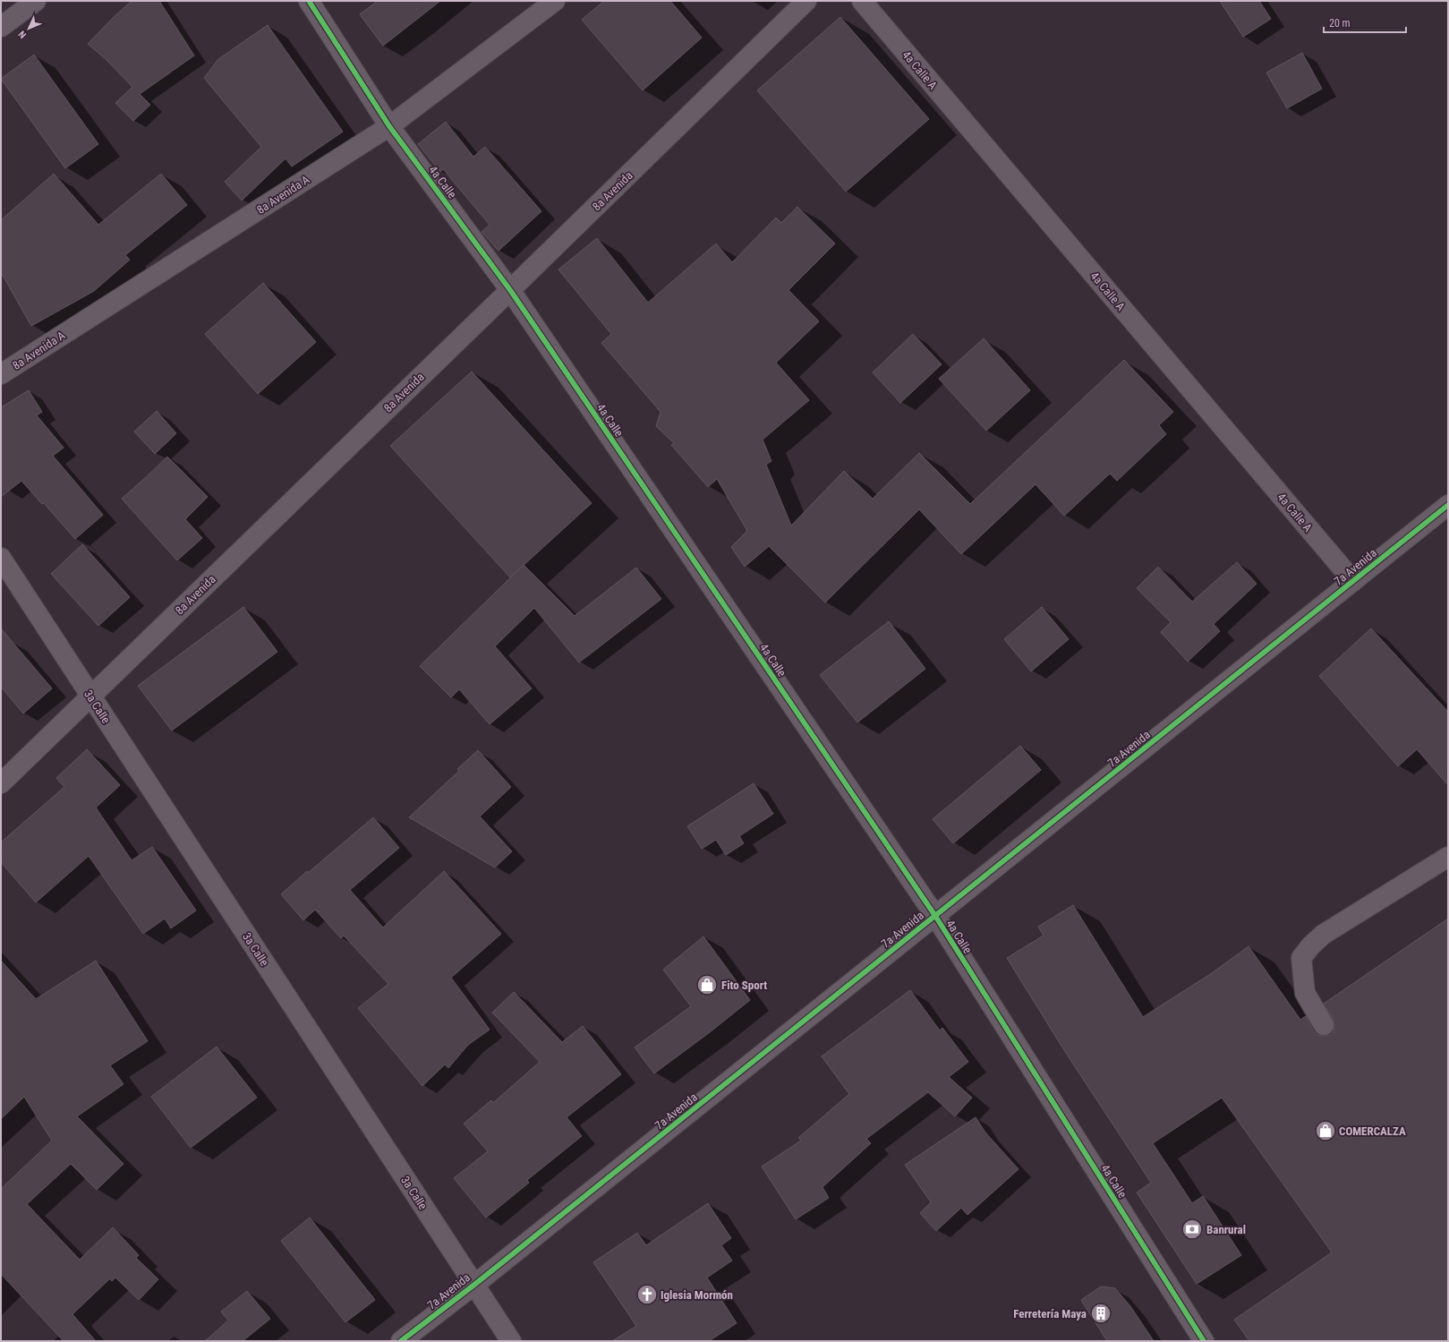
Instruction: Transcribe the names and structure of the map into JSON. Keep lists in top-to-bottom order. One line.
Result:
{"streets":{"street":["4a Calle A","4a Calle","8a Avenida","8a Avenida A","7a Avenida","3a Calle"]},"crossings":[["4a Calle A","7a Avenida"],["4a Calle","8a Avenida"],["4a Calle","8a Avenida A"],["4a Calle","7a Avenida"],["8a Avenida","3a Calle"],["7a Avenida","3a Calle"]],"places":{"shop":["Fito Sport","COMERCALZA"],"bank":["Banrural"],"church":["Iglesia Mormón"],"building":["Ferretería Maya"]},"scale_bar":"20 m","north":"bottom left"}
